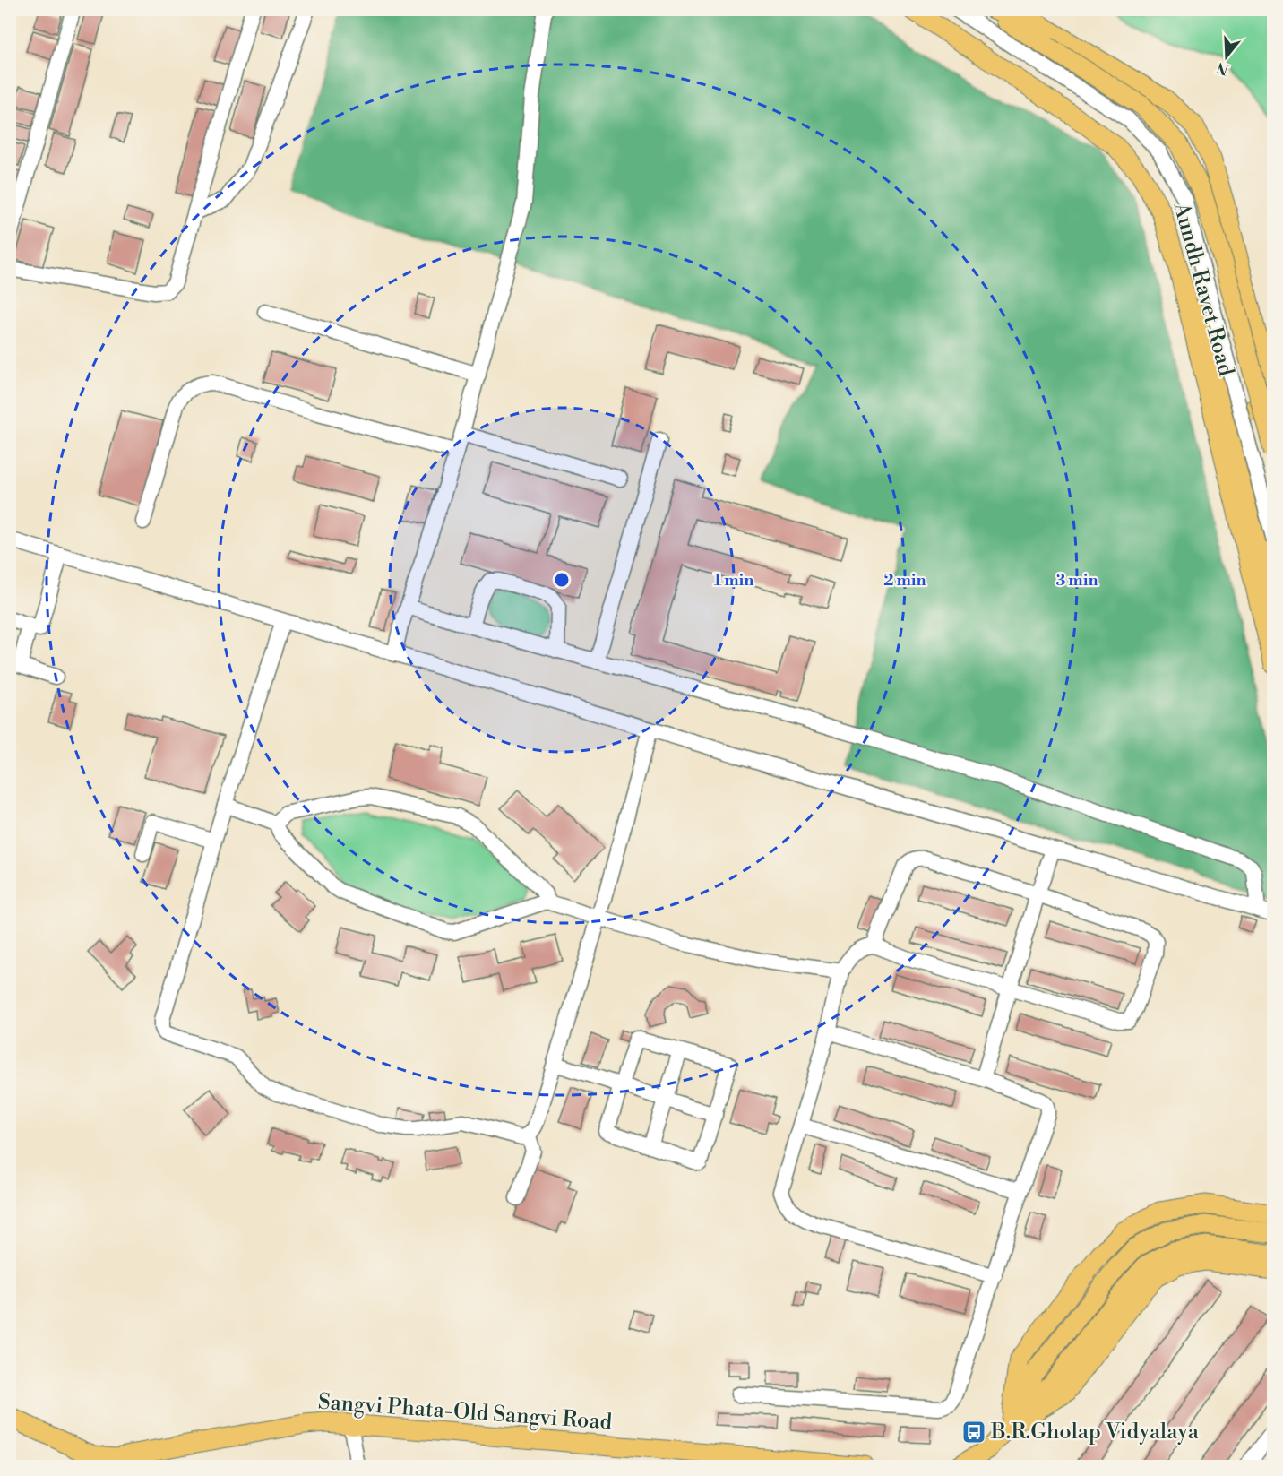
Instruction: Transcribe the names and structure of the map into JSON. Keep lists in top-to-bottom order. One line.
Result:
{"streets":{"main road":["Aundh Ravet Road","Sangvi Phata-Old Sangvi Road"]},"places":{"bus stop":["B.R.Gholap Vidyalaya"]},"north":"bottom","rings":["1 min","2 min","3 min"]}
